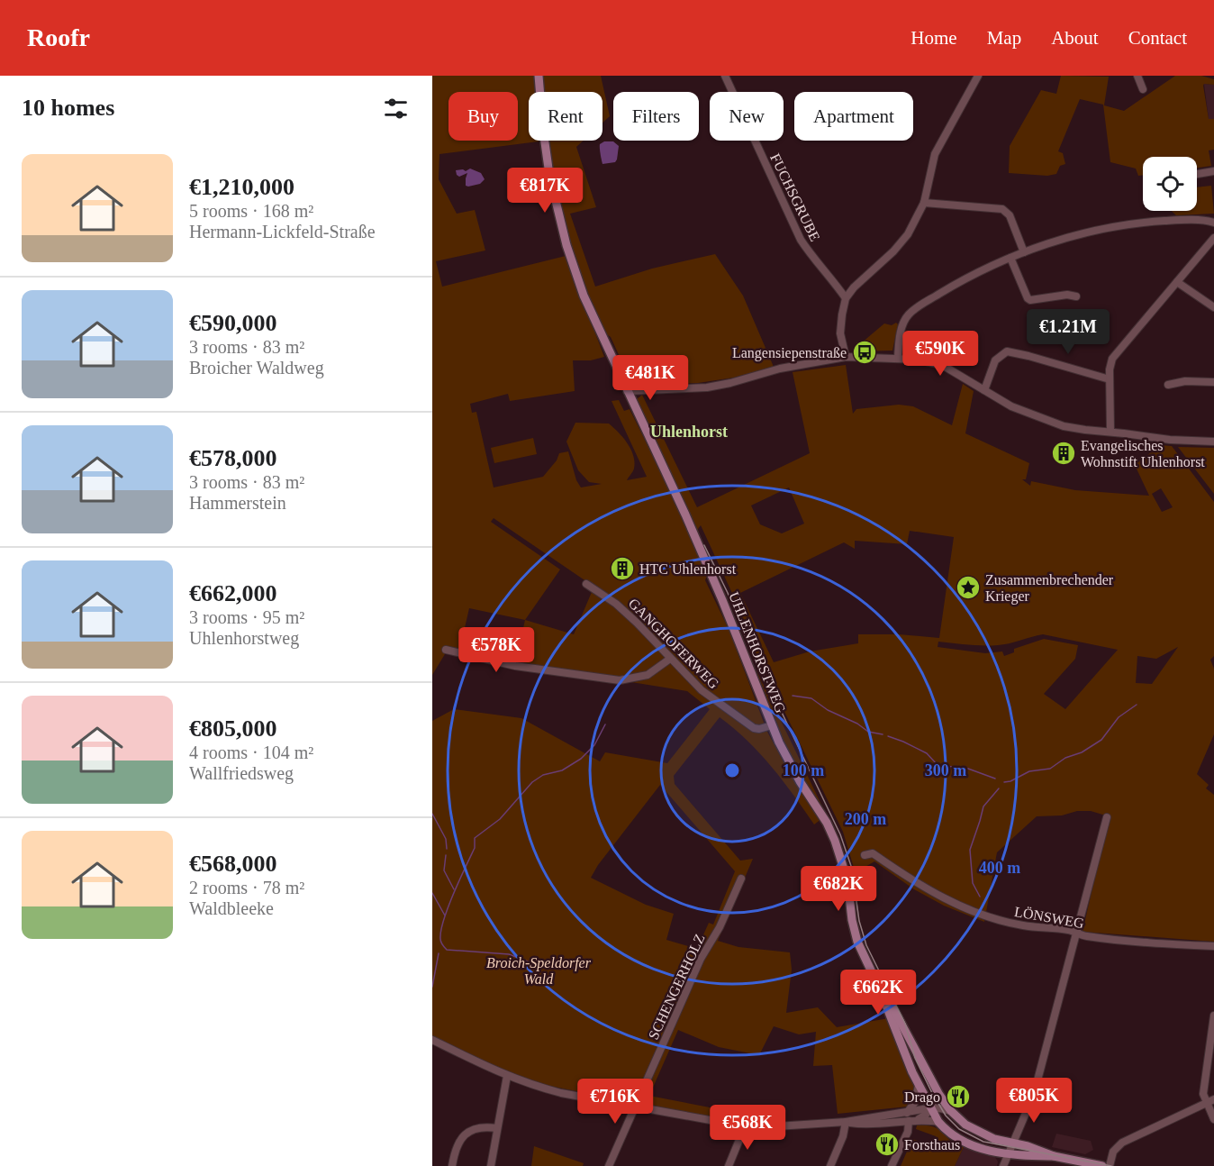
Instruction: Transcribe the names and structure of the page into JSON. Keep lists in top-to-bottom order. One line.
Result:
{"streets":{"main road":["UHLENHORSTWEG"],"street":["FUCHSGRUBE","GANGHOFERWEG","LÖNSWEG","SCHENGERHOLZ"]},"crossings":[["GANGHOFERWEG","UHLENHORSTWEG"]],"districts":["Uhlenhorst"],"parks":["Broich-Speldorfer Wald"],"places":{"bus stop":["Langensiepenstraße"],"building":["Evangelisches Wohnstift Uhlenhorst","HTC Uhlenhorst"],"place":["Zusammenbrechender Krieger"],"restaurant":["Drago","Forsthaus"]},"page":{"header":"Roofr","nav":["Home","Map","About","Contact"],"heading":"10 homes","chip":["Buy","Rent","Filters","New","Apartment"],"list":[{"name":"€1,210,000","note":"5 rooms · 168 m² · Hermann-Lickfeld-Straße"},{"name":"€590,000","note":"3 rooms · 83 m² · Broicher Waldweg"},{"name":"€578,000","note":"3 rooms · 83 m² · Hammerstein"},{"name":"€662,000","note":"3 rooms · 95 m² · Uhlenhorstweg"},{"name":"€805,000","note":"4 rooms · 104 m² · Wallfriedsweg"},{"name":"€568,000","note":"2 rooms · 78 m² · Waldbleeke"}],"price":["€817K","€1.21M","€590K","€481K","€578K","€682K","€662K","€805K","€716K","€568K"]},"rings":["100 m","300 m","200 m","400 m"]}
